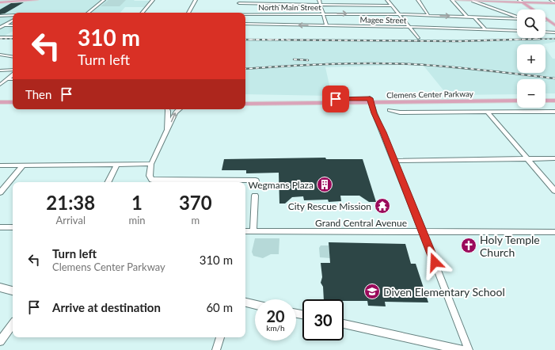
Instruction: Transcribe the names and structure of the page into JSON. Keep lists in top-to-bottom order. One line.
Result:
{"streets":{"main road":["Clemens Center Parkway"],"street":["North Main Street","Magee Street","Grand Central Avenue"]},"places":{"building":["Wegmans Plaza"],"temple":["City Rescue Mission"],"church":["Holy Temple Church"],"school or university":["Diven Elementary School"]},"page":{"map_buttons":["+","−"],"turn":["310 m","Turn left"],"then":"Then","eta":["21:38","Arrival","1","min","370","m"],"list":[{"name":"Turn left","note":"Clemens Center Parkway","value":"310 m"},{"name":"Arrive at destination","value":"60 m"}],"speed":"20 km/h","limit":"30"}}
